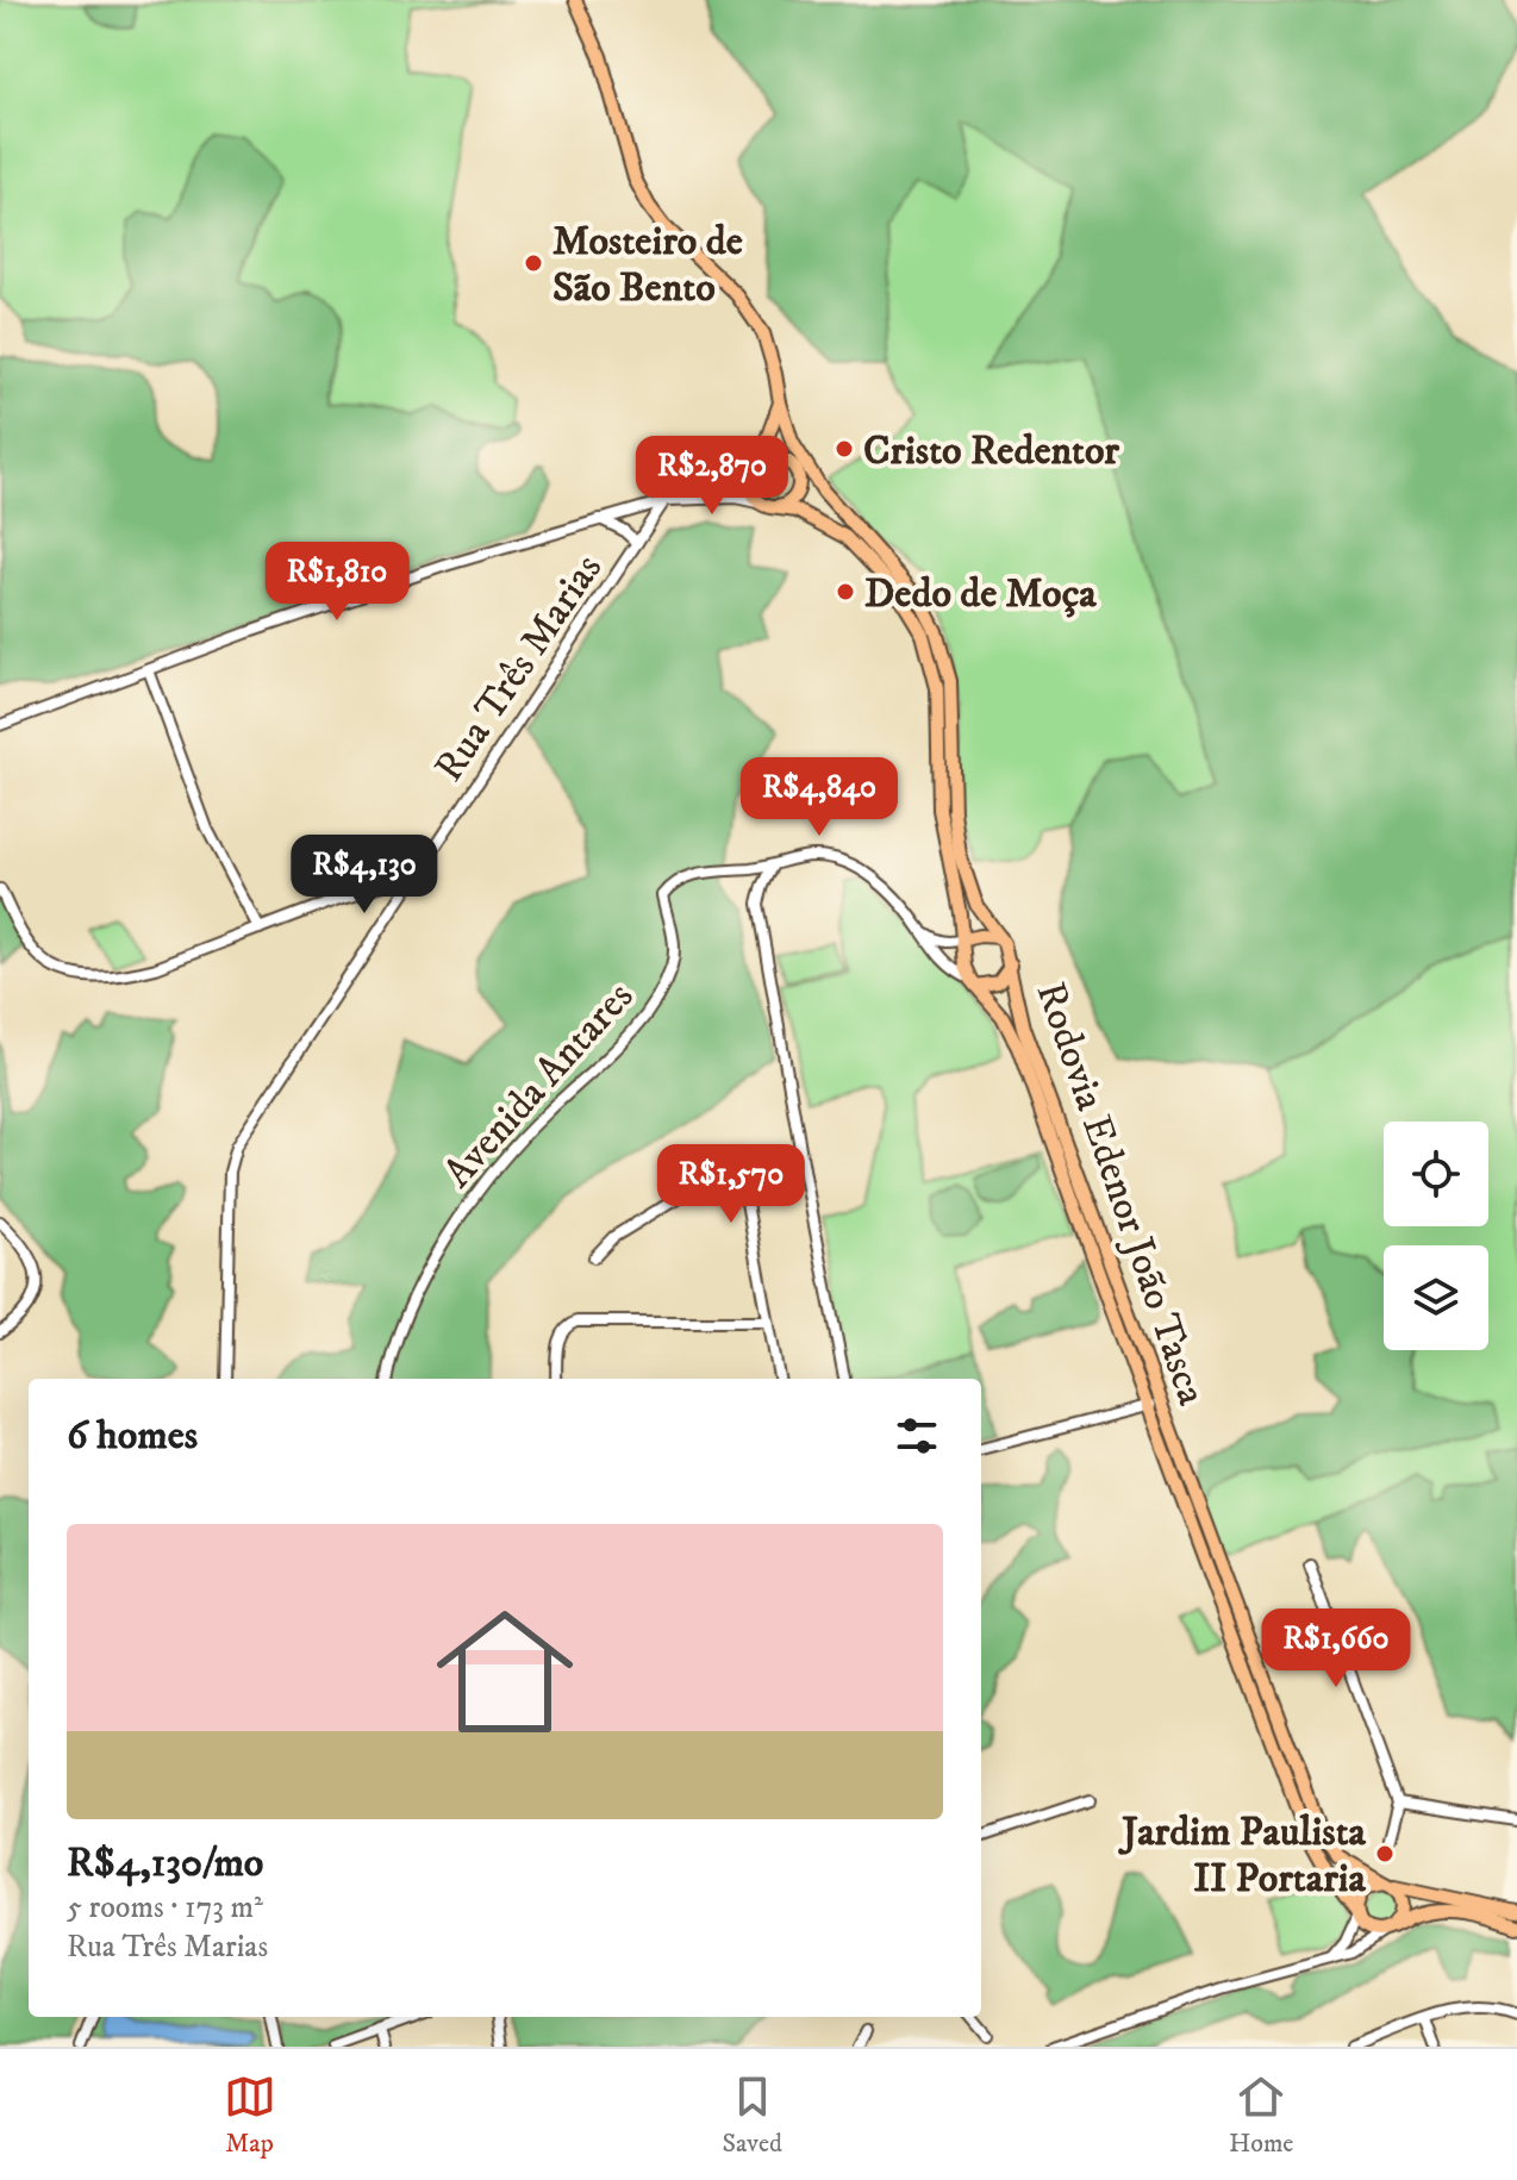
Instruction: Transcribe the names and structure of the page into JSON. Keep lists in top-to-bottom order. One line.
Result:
{"streets":{"main road":["Rodovia Edenor João Tasca"],"street":["Rua Três Marias","Avenida Antares"]},"places":["Mosteiro de São Bento","Cristo Redentor","Dedo de Moça","Jardim Paulista II Portaria"],"page":{"price":["R$2,870","R$1,810","R$4,840","R$4,130","R$1,570","R$1,660"],"heading":"6 homes","list":[{"name":"R$4,130/mo","note":"5 rooms · 173 m² · Rua Três Marias"}],"tabs":["Map","Saved","Home"]}}
